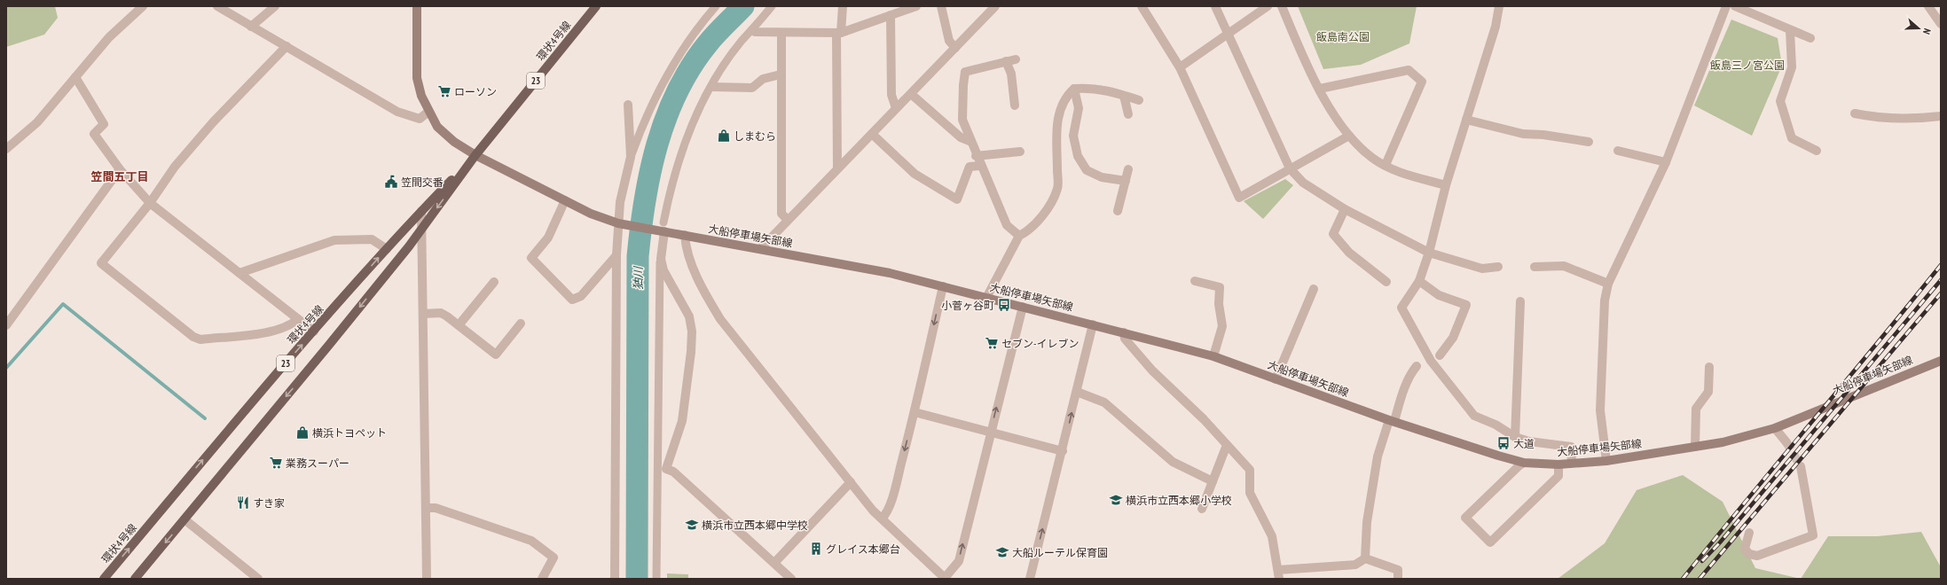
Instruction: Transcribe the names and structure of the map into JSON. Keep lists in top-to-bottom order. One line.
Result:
{"streets":{"main road":["環状4号線","23","大船停車場矢部線"]},"districts":["笠間五丁目"],"water":["㹨川"],"parks":["飯島南公園","飯島三ノ宮公園"],"places":{"supermarket":["ローソン","セブン-イレブン","業務スーパー"],"shop":["しまむら","横浜トヨペット"],"public building":["笠間交番"],"bus stop":["小菅ヶ谷町","大道"],"school or university":["横浜市立西本郷小学校","横浜市立西本郷中学校","大船ルーテル保育園"],"restaurant":["すき家"],"building":["グレイス本郷台"]},"north":"right"}
